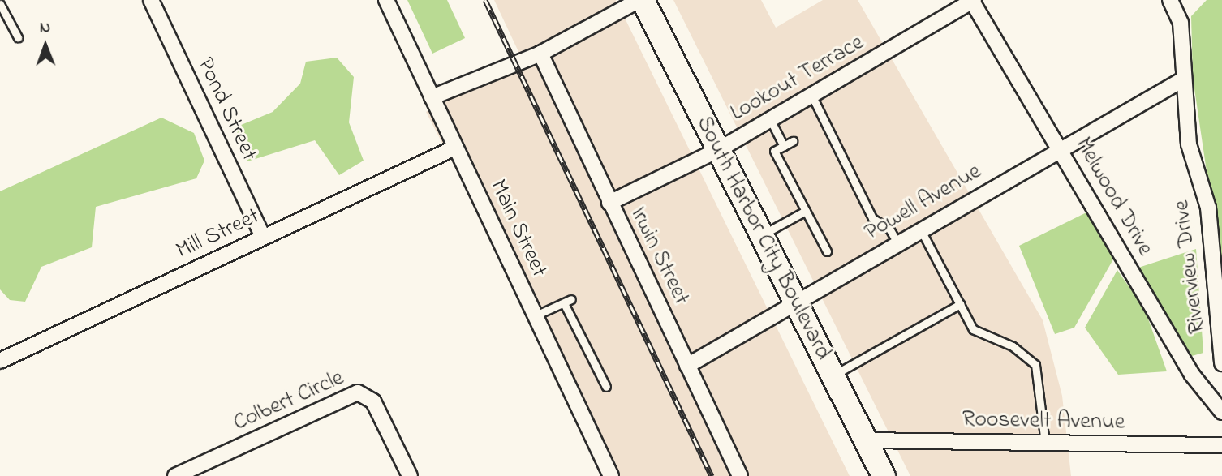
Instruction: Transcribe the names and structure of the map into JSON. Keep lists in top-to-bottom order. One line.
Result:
{"streets":{"main road":["South Harbor City Boulevard"],"street":["Lookout Terrace","Pond Street","Melwood Drive","Powell Avenue","Main Street","Mill Street","Irwin Street","Riverview Drive","Colbert Circle","Roosevelt Avenue"]},"crossings":[["Lookout Terrace","Melwood Drive"],["Lookout Terrace","South Harbor City Boulevard"],["Lookout Terrace","Irwin Street"],["Pond Street","Mill Street"],["Melwood Drive","Powell Avenue"],["Powell Avenue","South Harbor City Boulevard"],["Powell Avenue","Irwin Street"],["Powell Avenue","Riverview Drive"],["Main Street","Mill Street"],["South Harbor City Boulevard","Roosevelt Avenue"]],"north":"top"}
